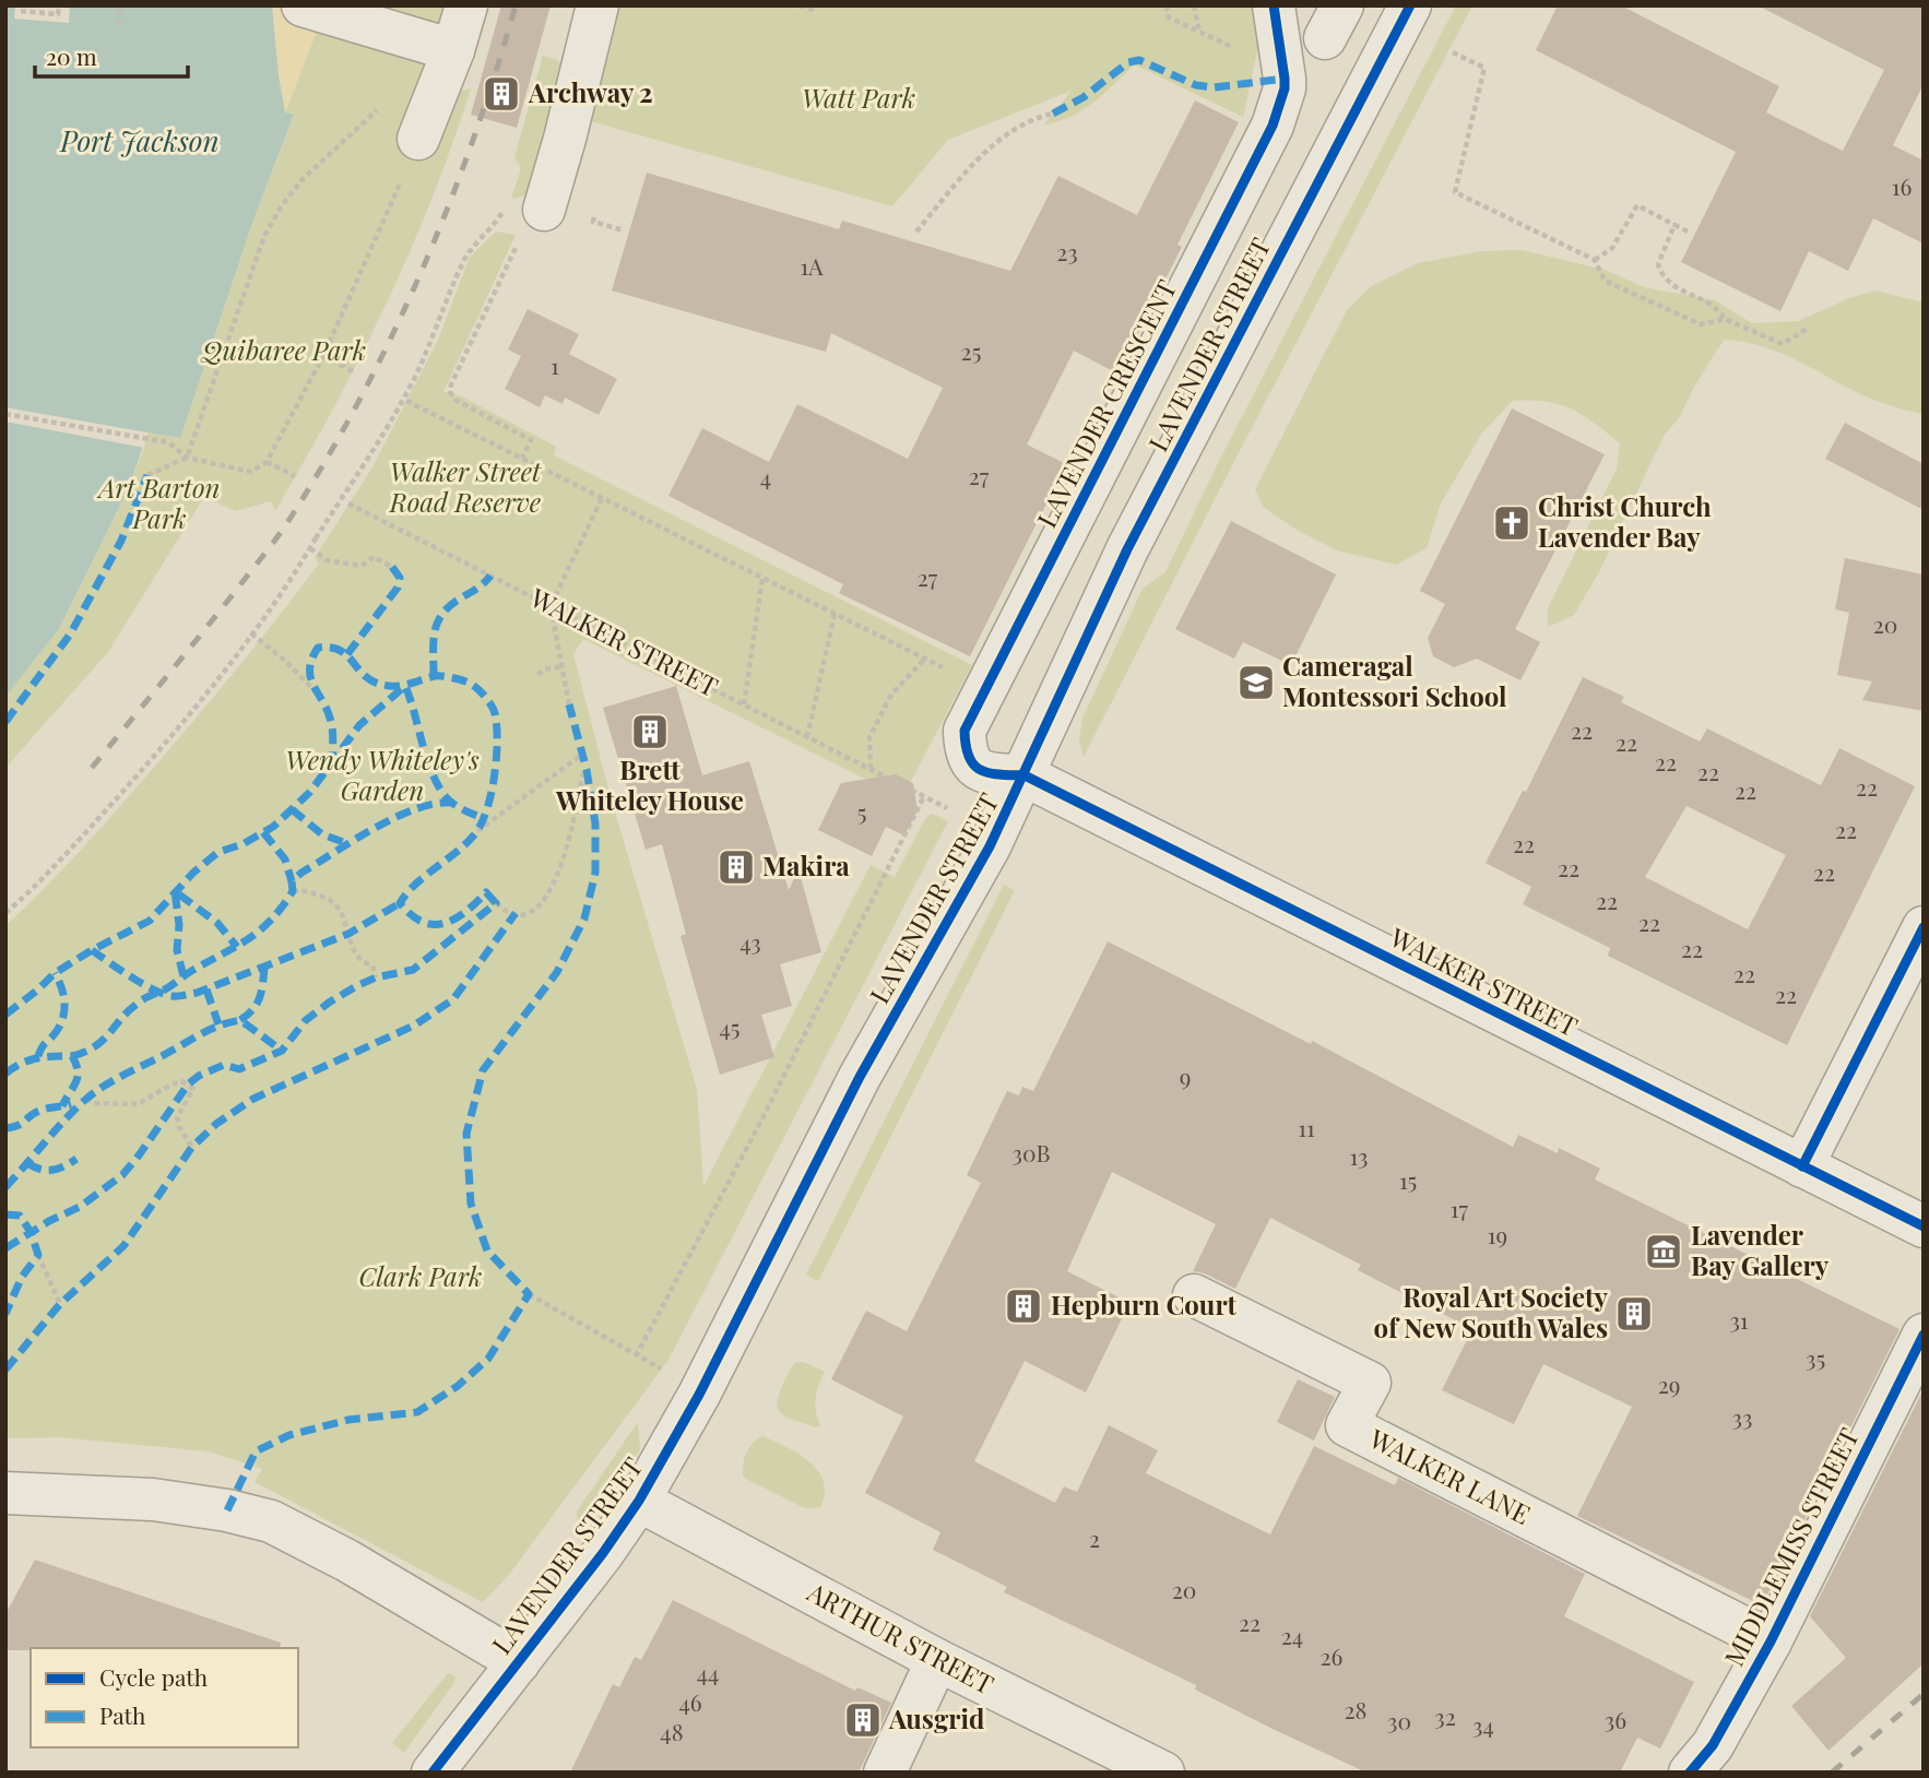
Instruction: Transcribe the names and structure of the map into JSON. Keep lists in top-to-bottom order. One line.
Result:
{"streets":{"street":["LAVENDER STREET","LAVENDER CRESCENT","WALKER STREET","WALKER LANE","MIDDLEMISS STREET","ARTHUR STREET"]},"crossings":[["LAVENDER STREET","LAVENDER CRESCENT"],["LAVENDER STREET","WALKER STREET"],["LAVENDER STREET","ARTHUR STREET"],["LAVENDER CRESCENT","WALKER STREET"],["WALKER LANE","MIDDLEMISS STREET"]],"water":["Port Jackson"],"parks":["Watt Park","Quibaree Park","Walker Street Road Reserve","Art Barton Park","Wendy Whiteley's Garden","Clark Park"],"places":{"building":["Archway 2","Brett Whiteley House","Makira","Hepburn Court","Royal Art Society of New South Wales","Ausgrid"],"church":["Christ Church Lavender Bay"],"school or university":["Cameragal Montessori School"],"museum":["Lavender Bay Gallery"]},"house_numbers":["16","23","1A","25","1","27","4","27","20","22","22","22","22","22","22","5","22","22","22","22","22","22","43","22","22","22","45","9","11","30B","13","15","17","19","31","35","29","33","2","20","22","24","26","44","46","28","32","36","30","34","48"],"legend":["Cycle path","Path"],"scale_bar":"20 m"}
